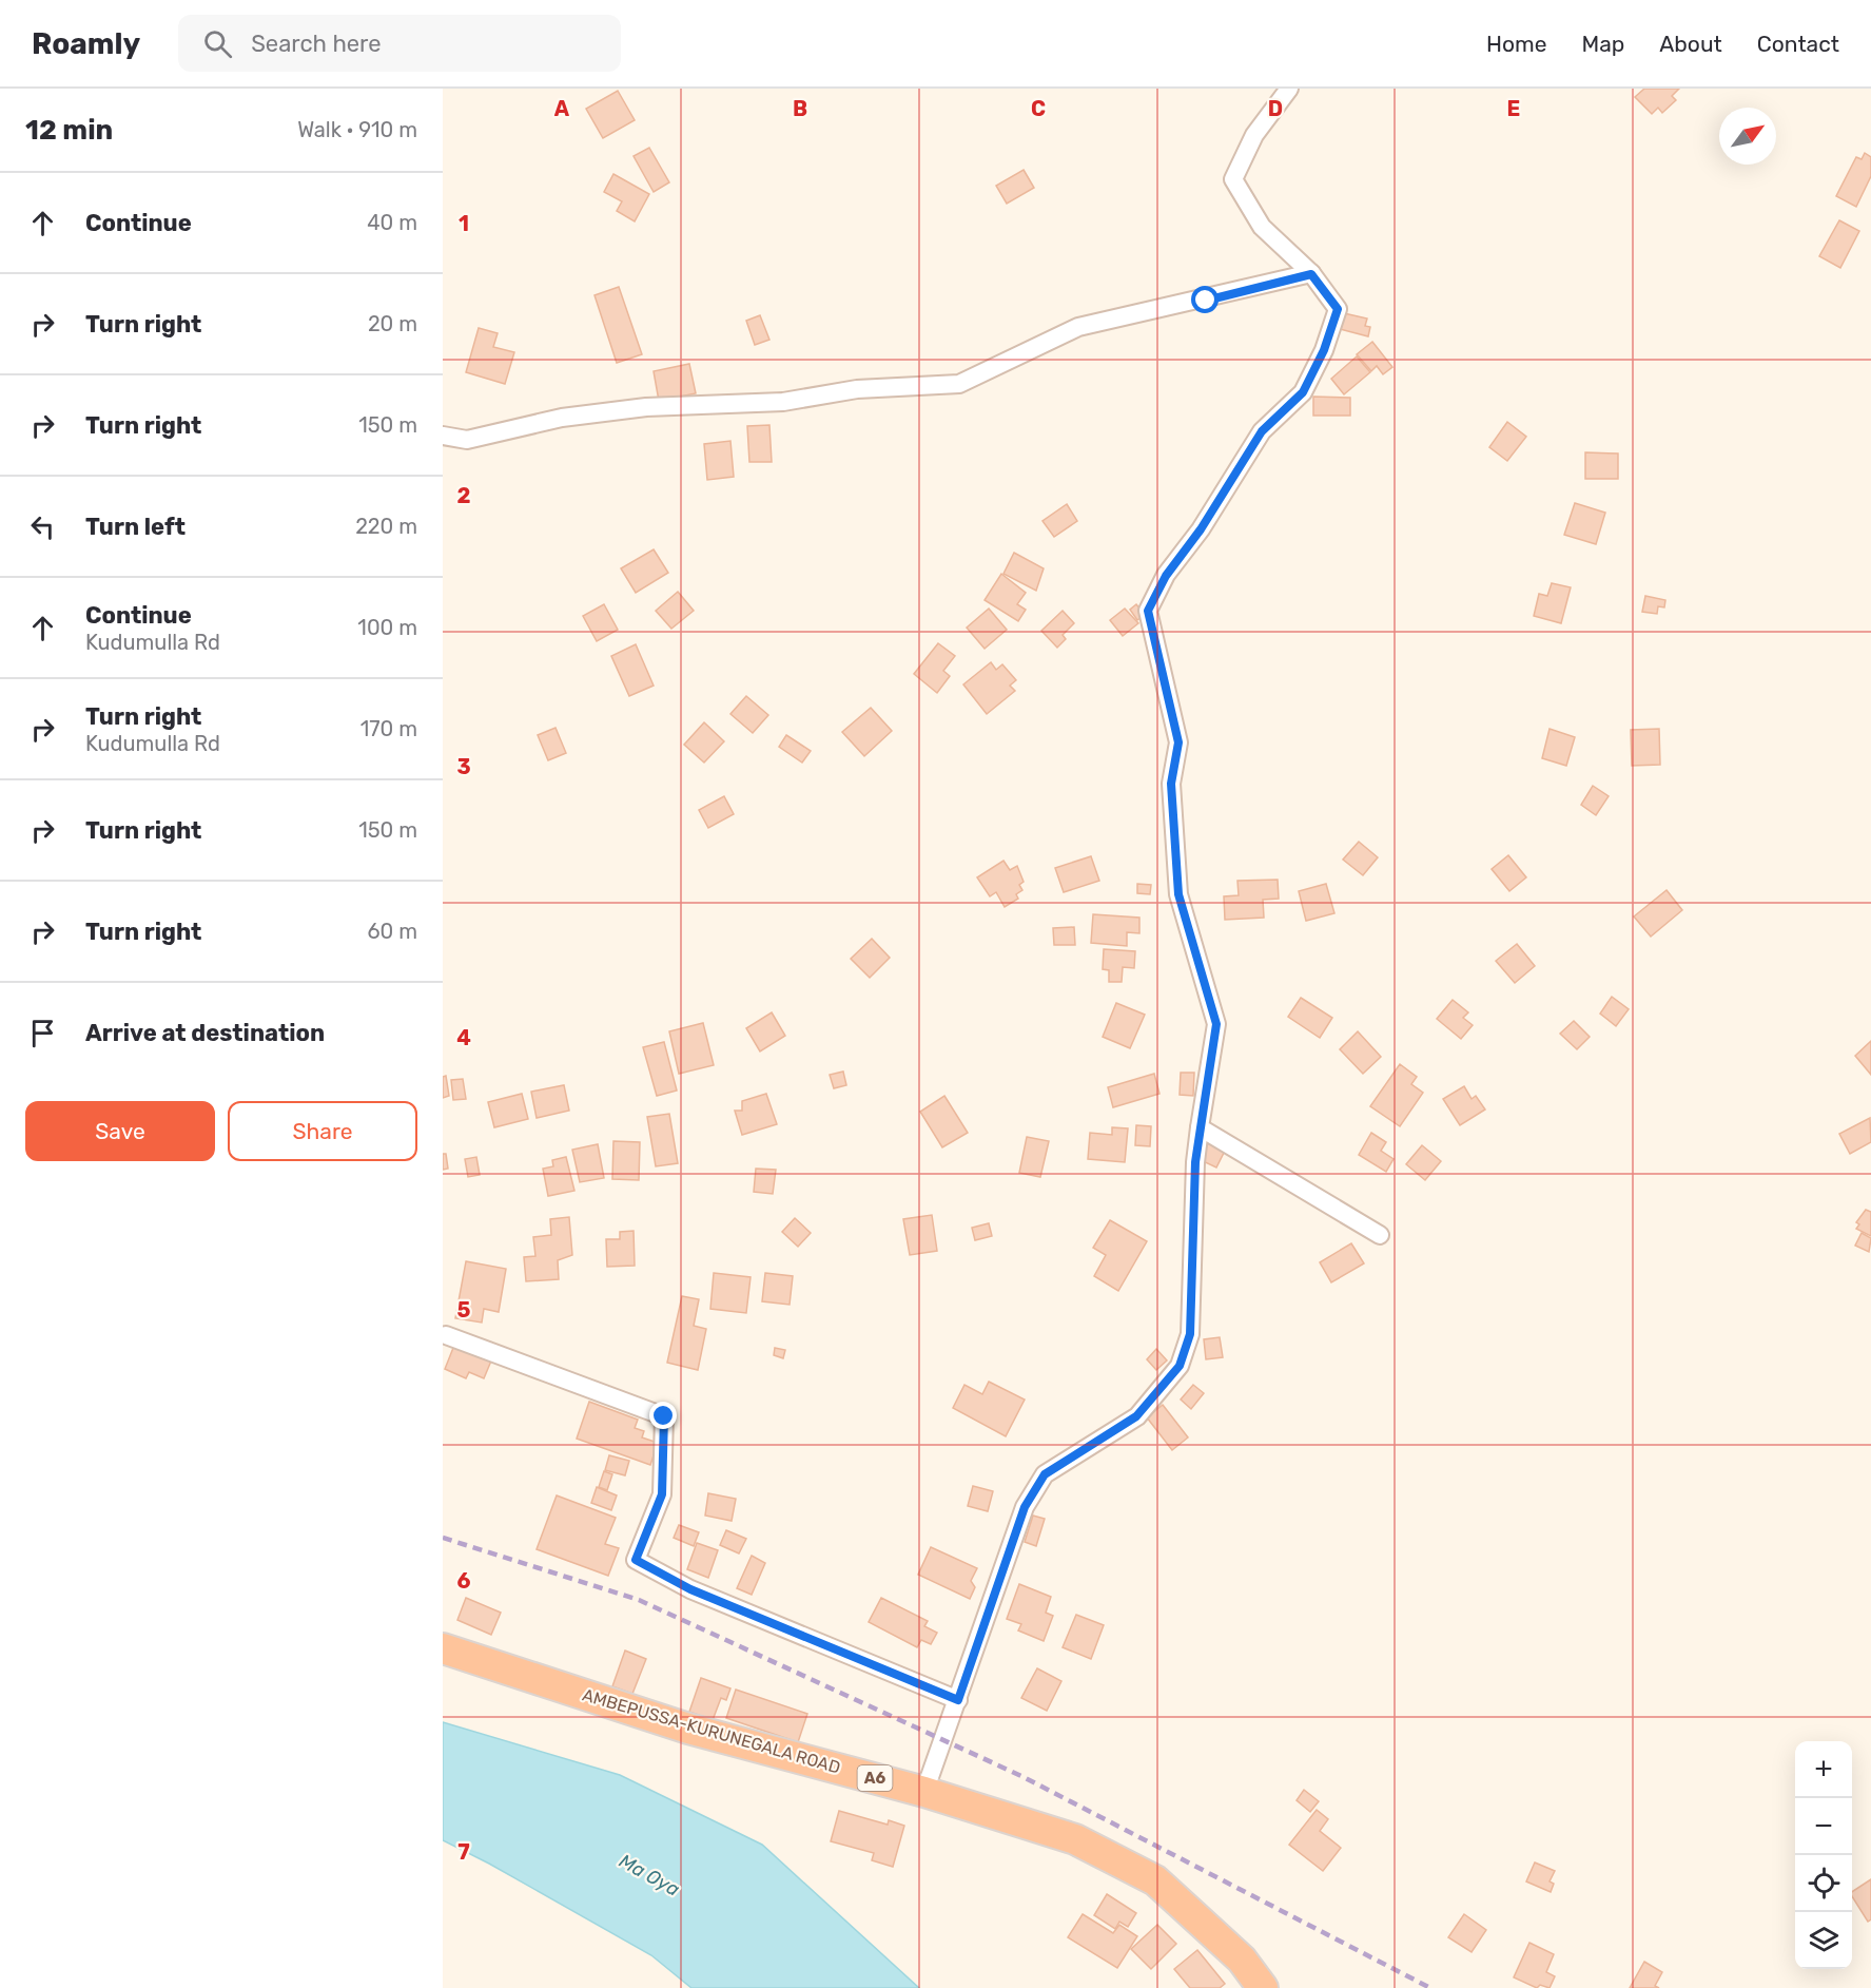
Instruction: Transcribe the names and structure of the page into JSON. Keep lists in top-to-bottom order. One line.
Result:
{"streets":{"highway":["AMBEPUSSA-KURUNEGALA ROAD","A6"]},"water":["Ma Oya"],"north":"top right","page":{"header":"Roamly","search":"Search here","nav":["Home","Map","About","Contact"],"heading":["12 min","Walk · 910 m"],"list":[["Continue","40 m"],["Turn right","20 m"],["Turn right","150 m"],["Turn left","220 m"],["Continue","Kudumulla Rd","100 m"],["Turn right","Kudumulla Rd","170 m"],["Turn right","150 m"],["Turn right","60 m"],"Arrive at destination"],"buttons":["Save","Share"],"map_buttons":["+","−"]},"grid":{"columns":["A","B","C","D","E"],"rows":["1","2","3","4","5","6","7"]}}
